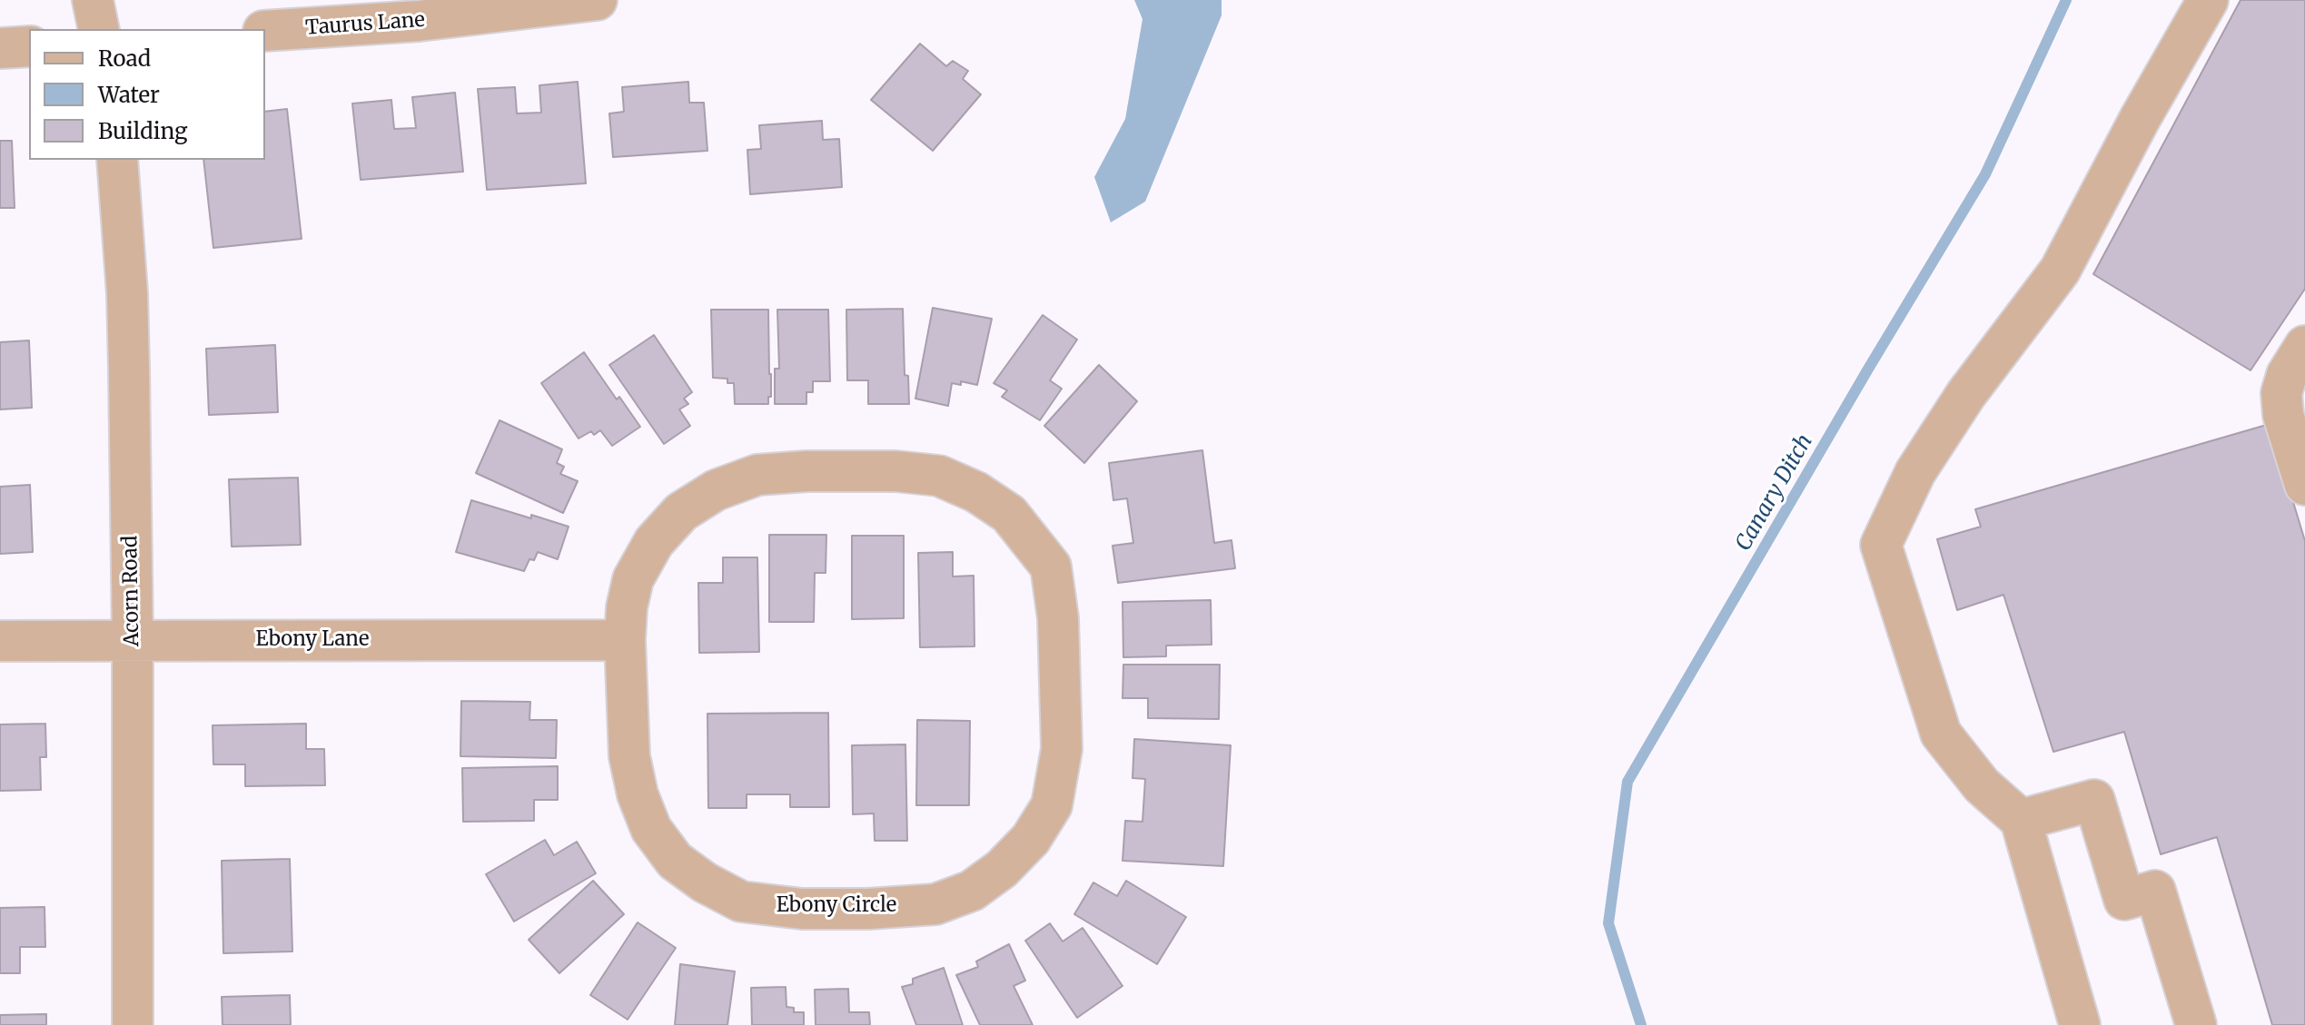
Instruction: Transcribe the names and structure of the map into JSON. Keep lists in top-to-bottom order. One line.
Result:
{"streets":{"street":["Taurus Lane","Acorn Road","Ebony Lane","Ebony Circle"]},"crossings":[["Acorn Road","Ebony Lane"],["Ebony Lane","Ebony Circle"]],"water":["Canary Ditch"],"legend":["Road","Water","Building"]}
